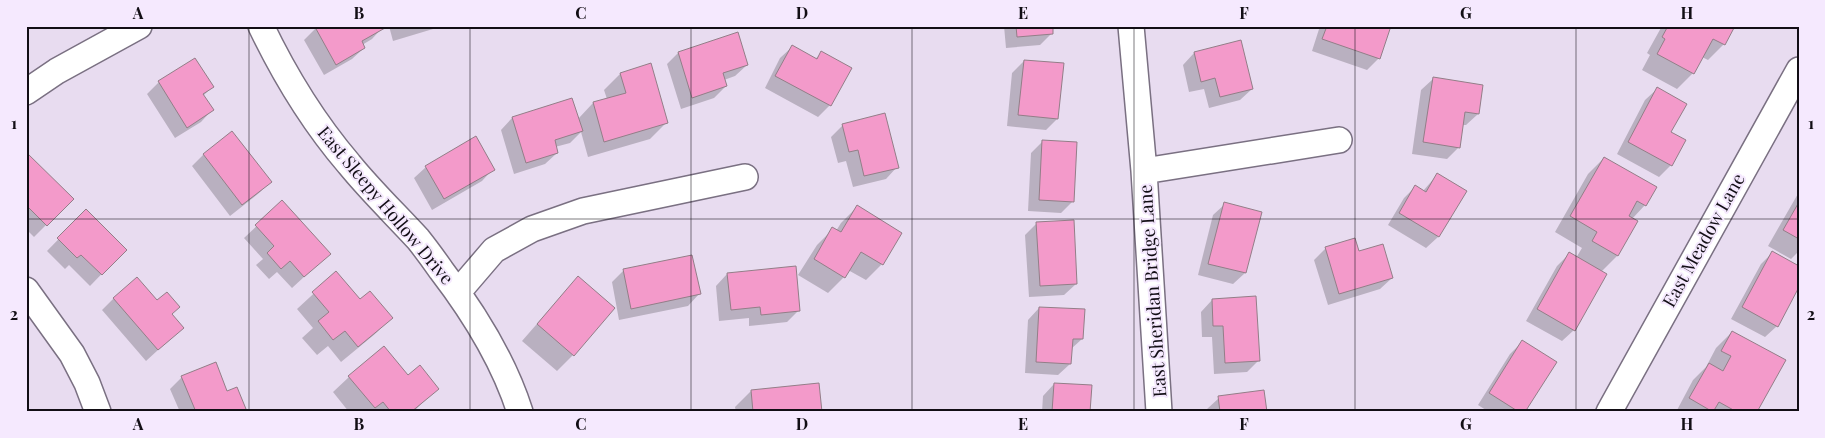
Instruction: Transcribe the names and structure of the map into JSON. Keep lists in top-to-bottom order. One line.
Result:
{"streets":{"street":["East Sleepy Hollow Drive","East Meadow Lane","East Sheridan Bridge Lane"]},"grid":{"columns":["A","B","C","D","E","F","G","H"],"rows":["1","2"]}}
